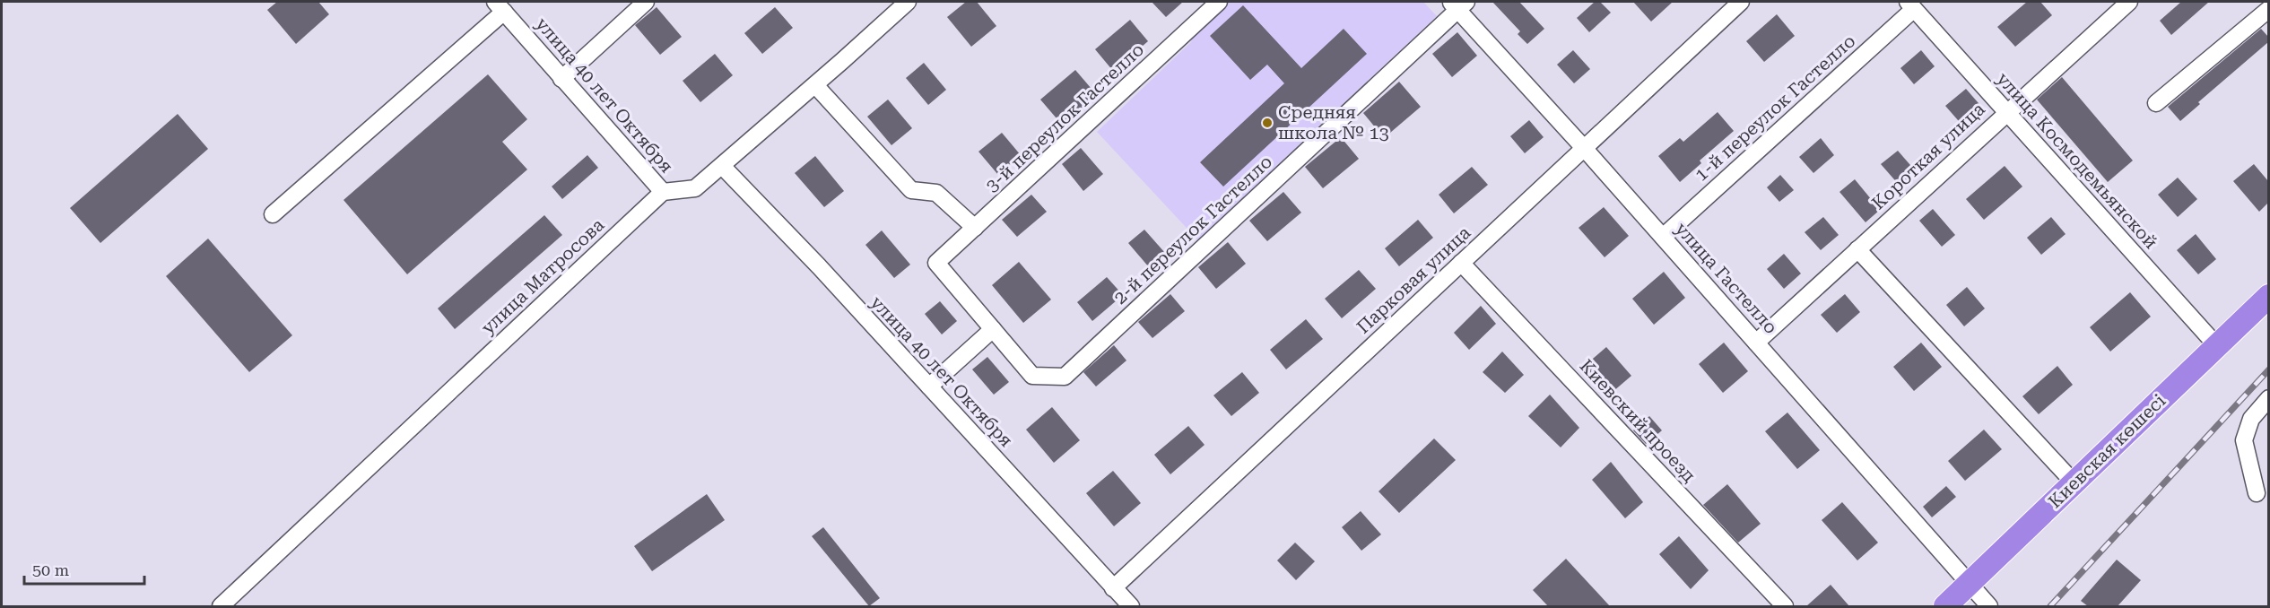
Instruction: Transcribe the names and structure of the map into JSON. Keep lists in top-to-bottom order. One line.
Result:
{"streets":{"highway":["Киевская көшесі"],"street":["улица 40 лет Октября","1-й переулок Гастелло","3-й переулок Гастелло","Короткая улица","улица Космодемьянской","2-й переулок Гастелло","улица Матросова","улица Гастелло","Парковая улица","Киевский проезд"]},"crossings":[["улица 40 лет Октября","улица Матросова"],["улица 40 лет Октября","Парковая улица"],["1-й переулок Гастелло","улица Космодемьянской"],["1-й переулок Гастелло","улица Гастелло"],["3-й переулок Гастелло","2-й переулок Гастелло"],["Короткая улица","улица Космодемьянской"],["Короткая улица","улица Гастелло"],["улица Космодемьянской","Киевская көшесі"],["2-й переулок Гастелло","улица Гастелло"],["улица Гастелло","Парковая улица"],["улица Гастелло","Киевская көшесі"],["Парковая улица","Киевский проезд"]],"places":["Средняя школа № 13"],"scale_bar":"50 m"}
